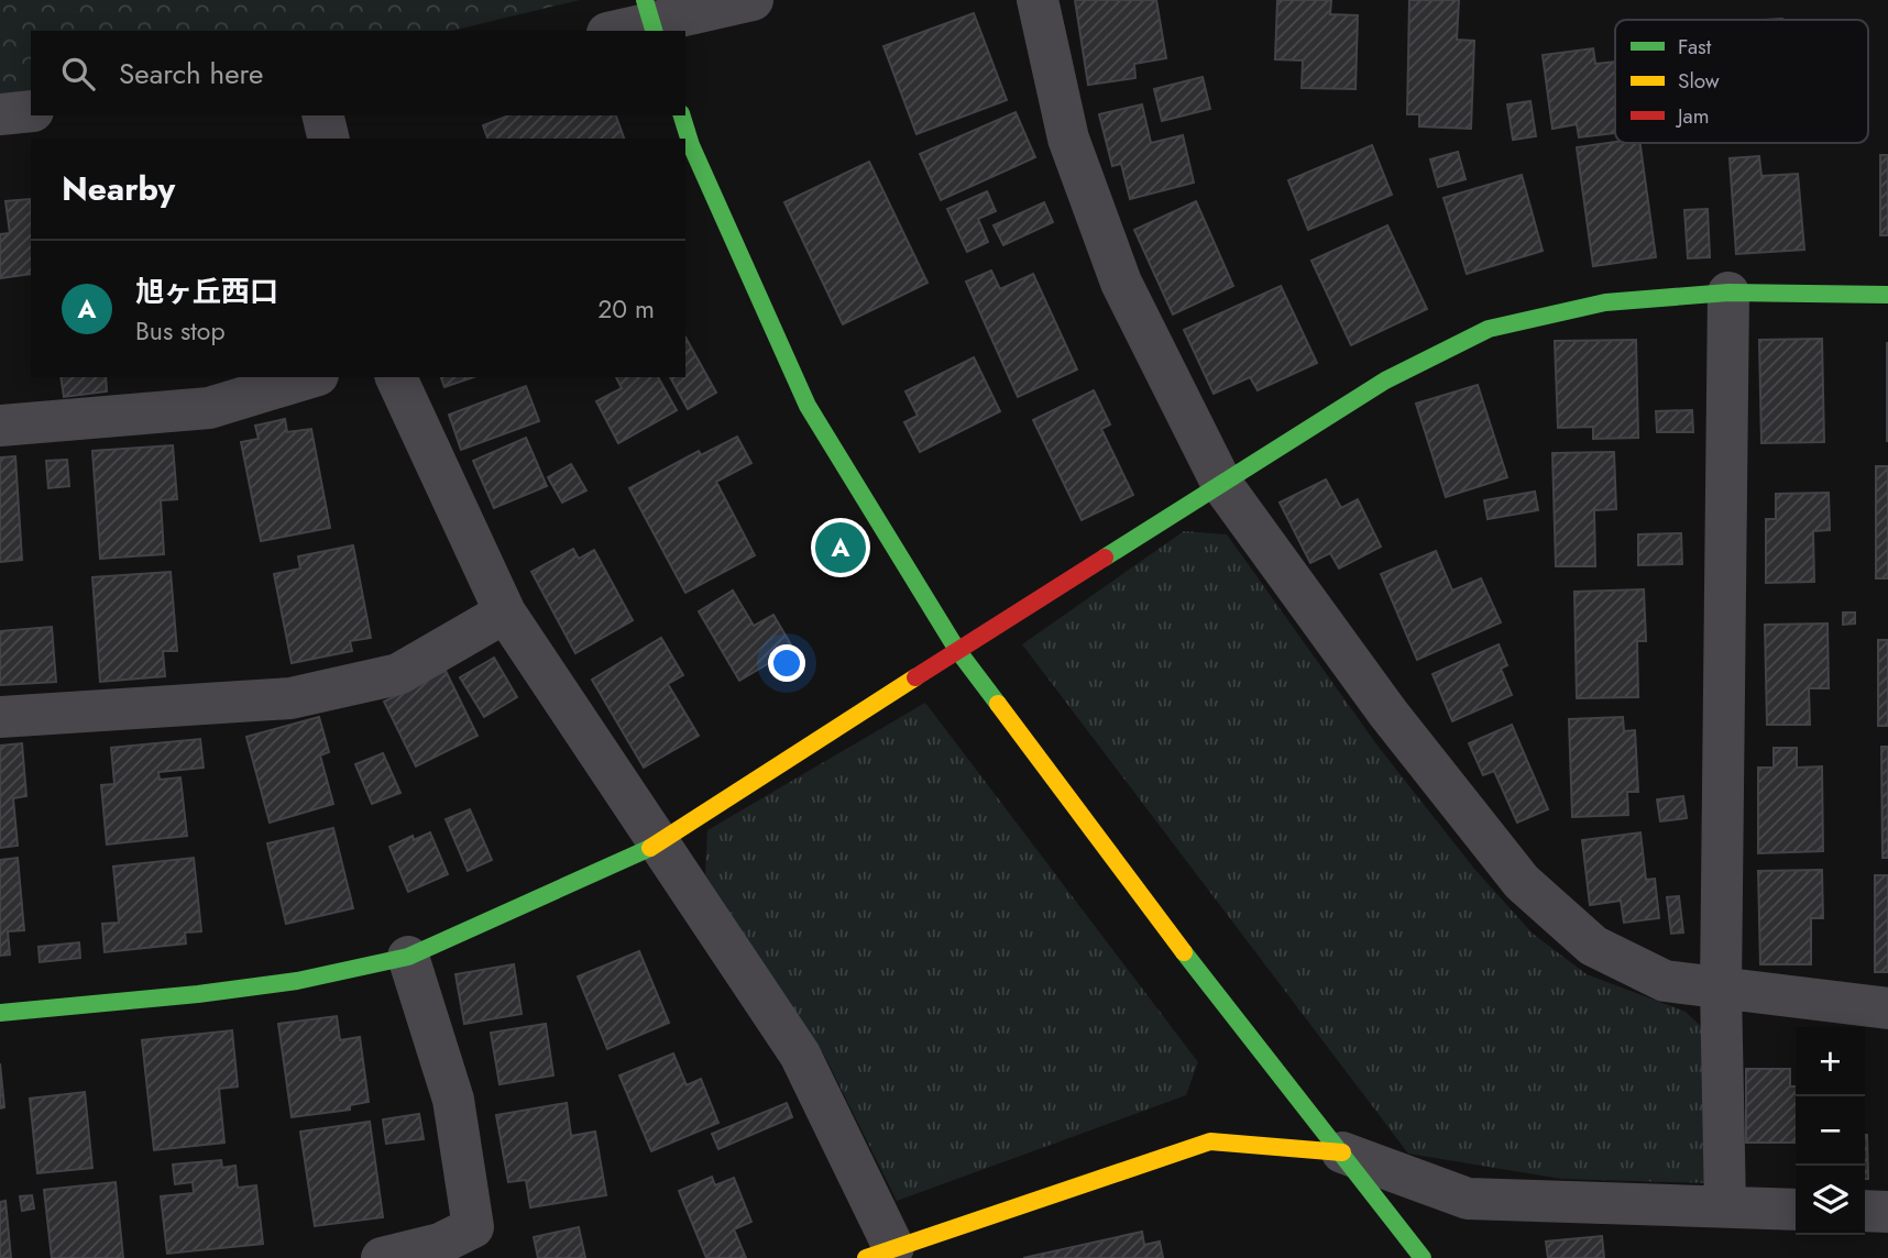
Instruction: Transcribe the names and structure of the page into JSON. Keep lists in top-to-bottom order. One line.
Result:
{"legend":["Fast","Slow","Jam"],"page":{"search":"Search here","heading":"Nearby","list":[{"mark":"A","name":"旭ヶ丘西口","note":"Bus stop","value":"20 m"}],"pins":"A","map_buttons":["+","−"]}}
